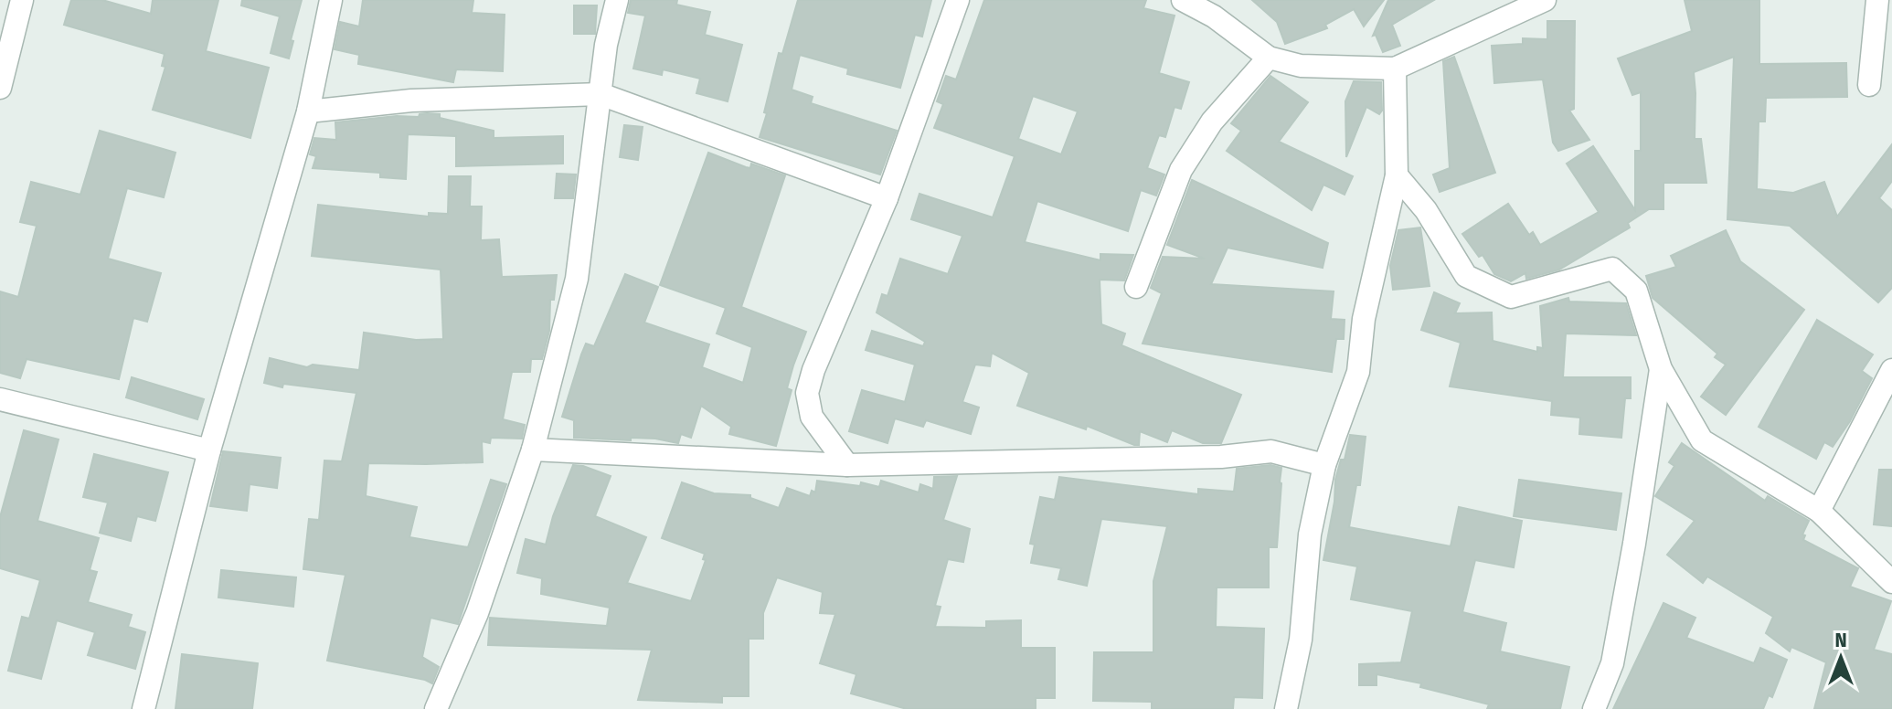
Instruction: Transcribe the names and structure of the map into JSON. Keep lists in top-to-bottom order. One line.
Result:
{"north":"top"}
